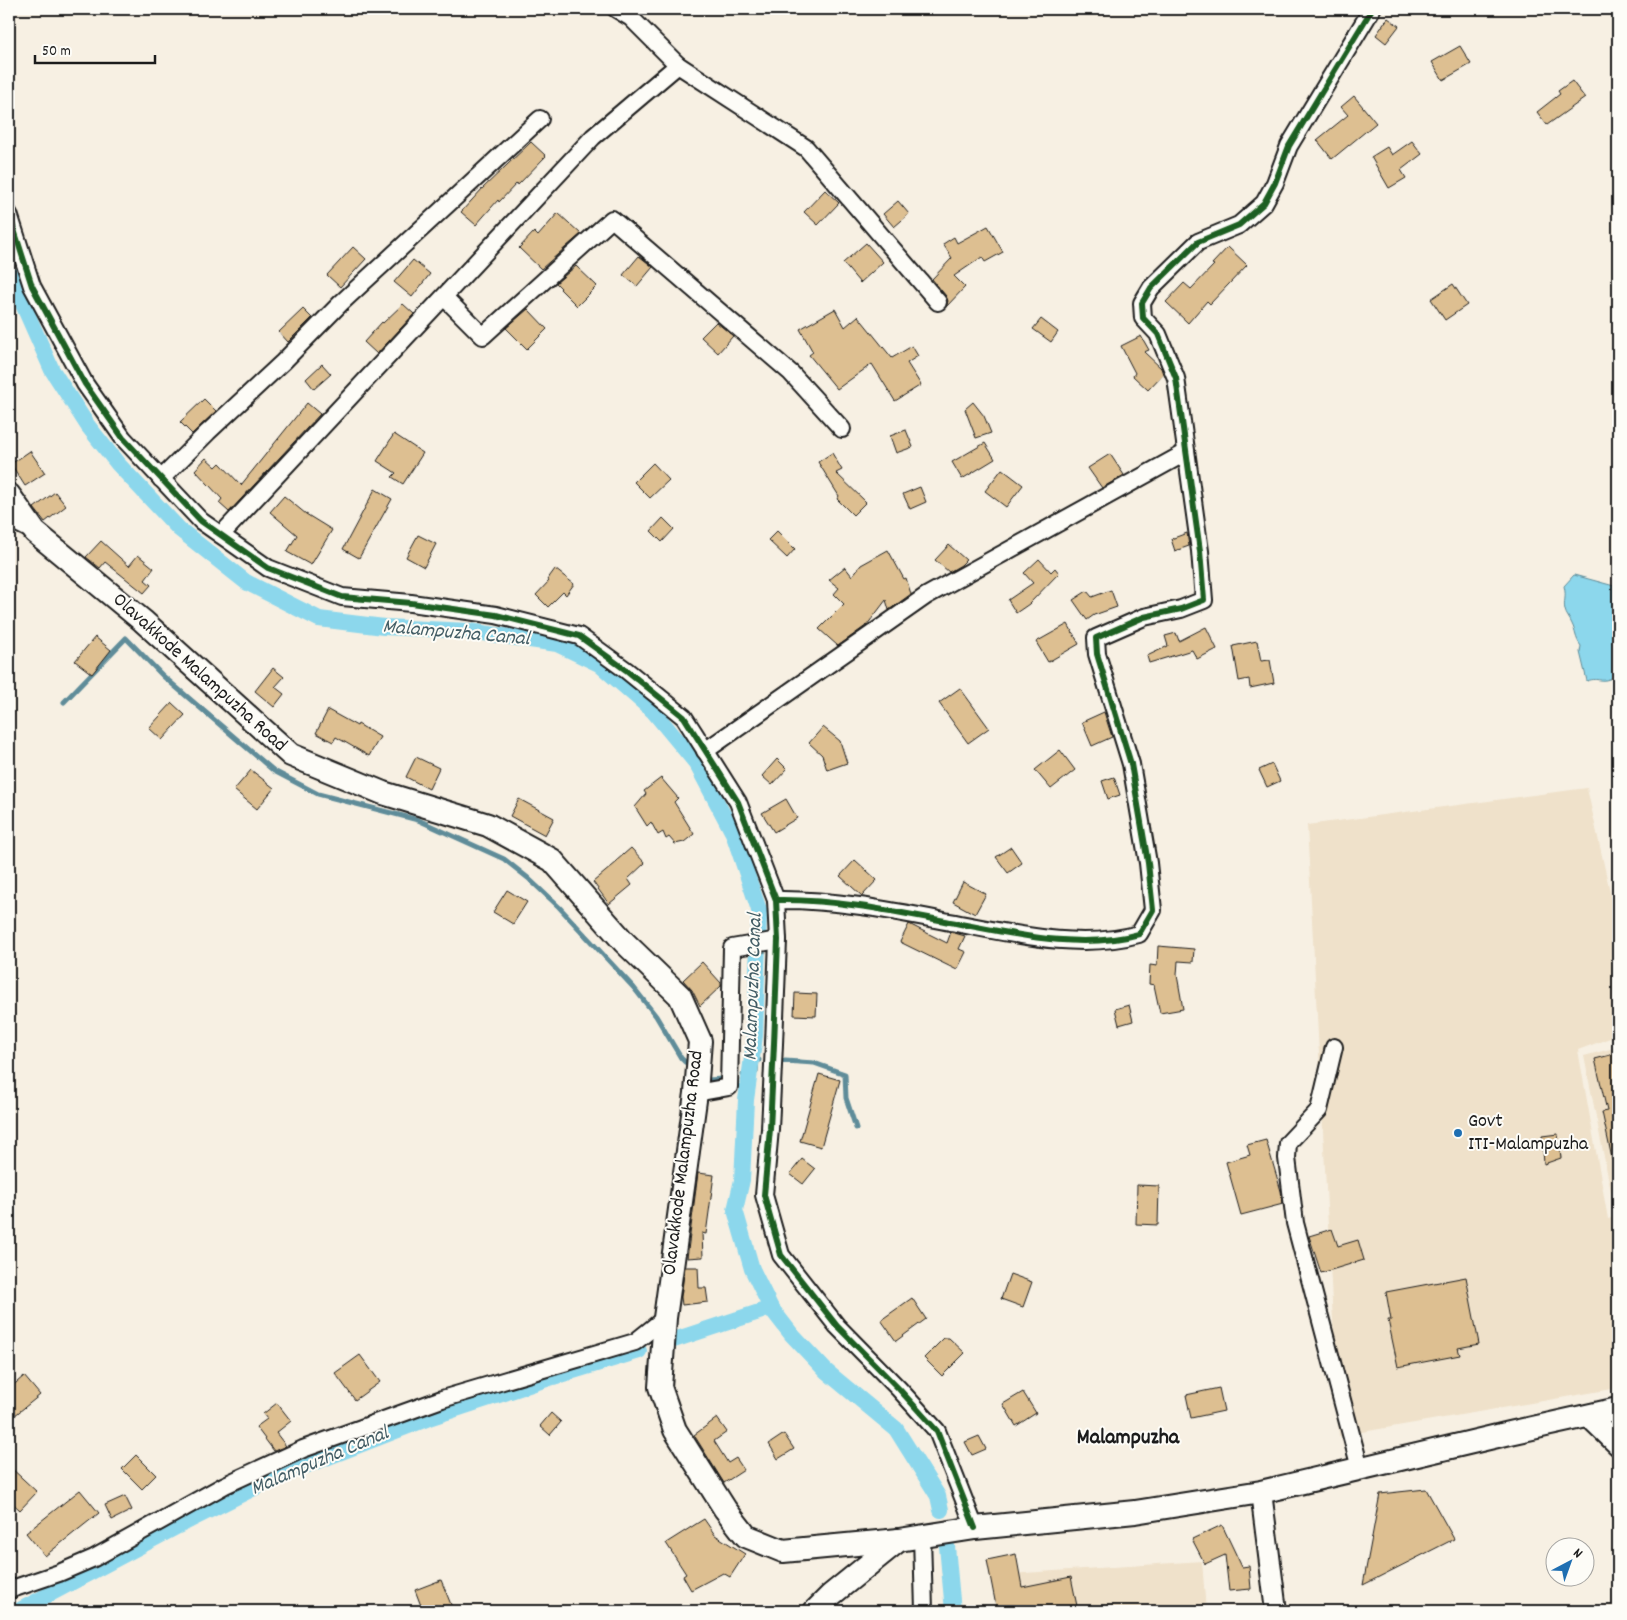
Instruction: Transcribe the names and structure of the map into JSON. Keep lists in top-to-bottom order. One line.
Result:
{"streets":{"main road":["Olavakkode Malampuzha Road"]},"districts":["Malampuzha"],"water":["Malampuzha Canal"],"places":["Govt ITI-Malampuzha"],"scale_bar":"50 m","north":"top right"}
